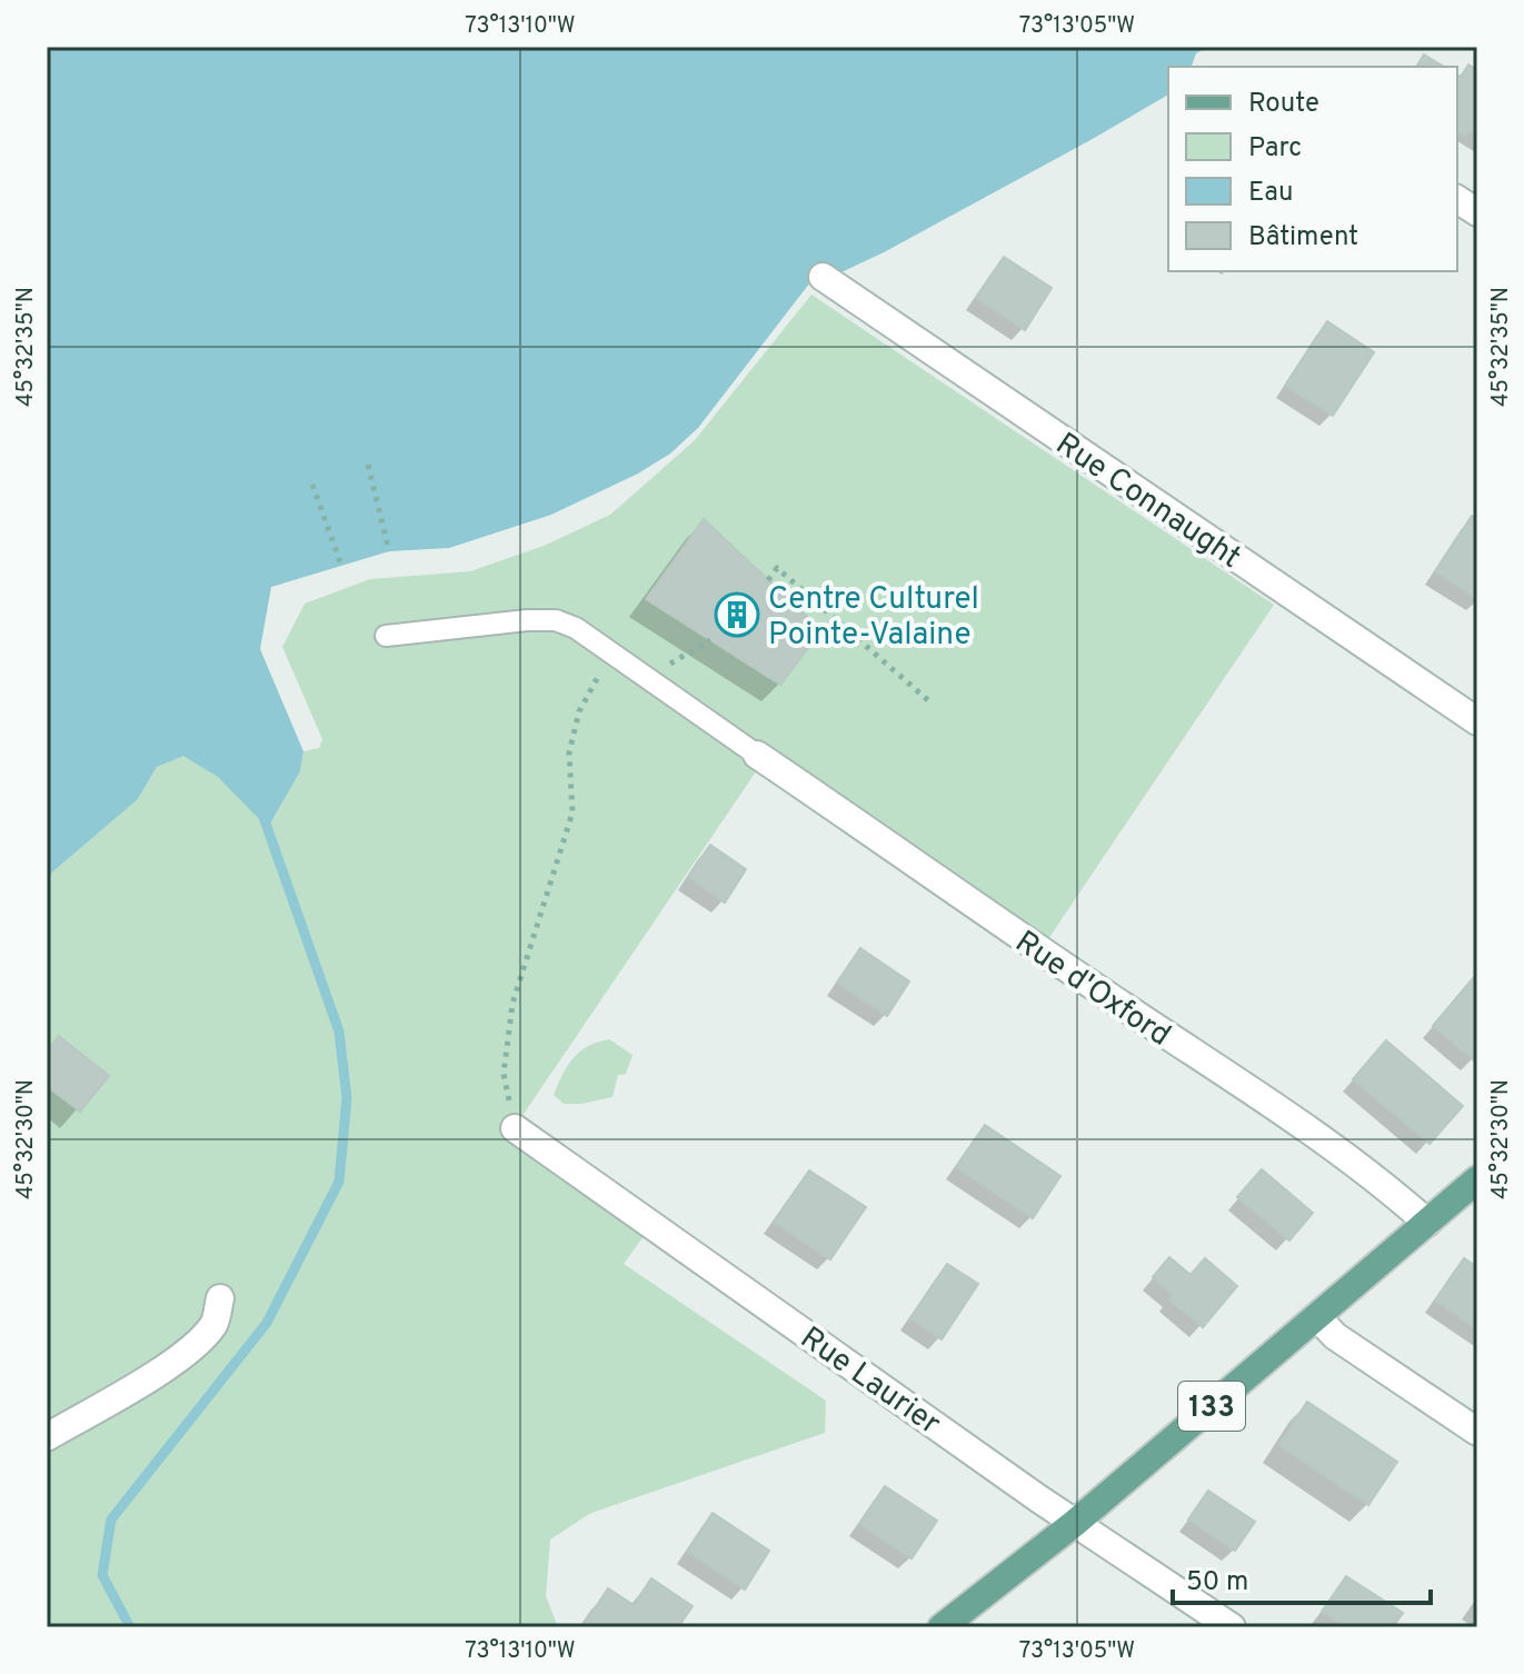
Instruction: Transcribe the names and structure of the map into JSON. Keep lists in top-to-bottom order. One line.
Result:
{"streets":{"main road":["133"],"street":["Rue Connaught","Rue d'Oxford","Rue Laurier"]},"crossings":[["Rue d'Oxford","133"],["Rue Laurier","133"]],"places":{"building":["Centre Culturel Pointe-Valaine"]},"legend":["Route","Parc","Eau","Bâtiment"],"scale_bar":"50 m","coordinates":["73°13'10\"W","73°13'05\"W","45°32'35\"N","45°32'30\"N"]}
